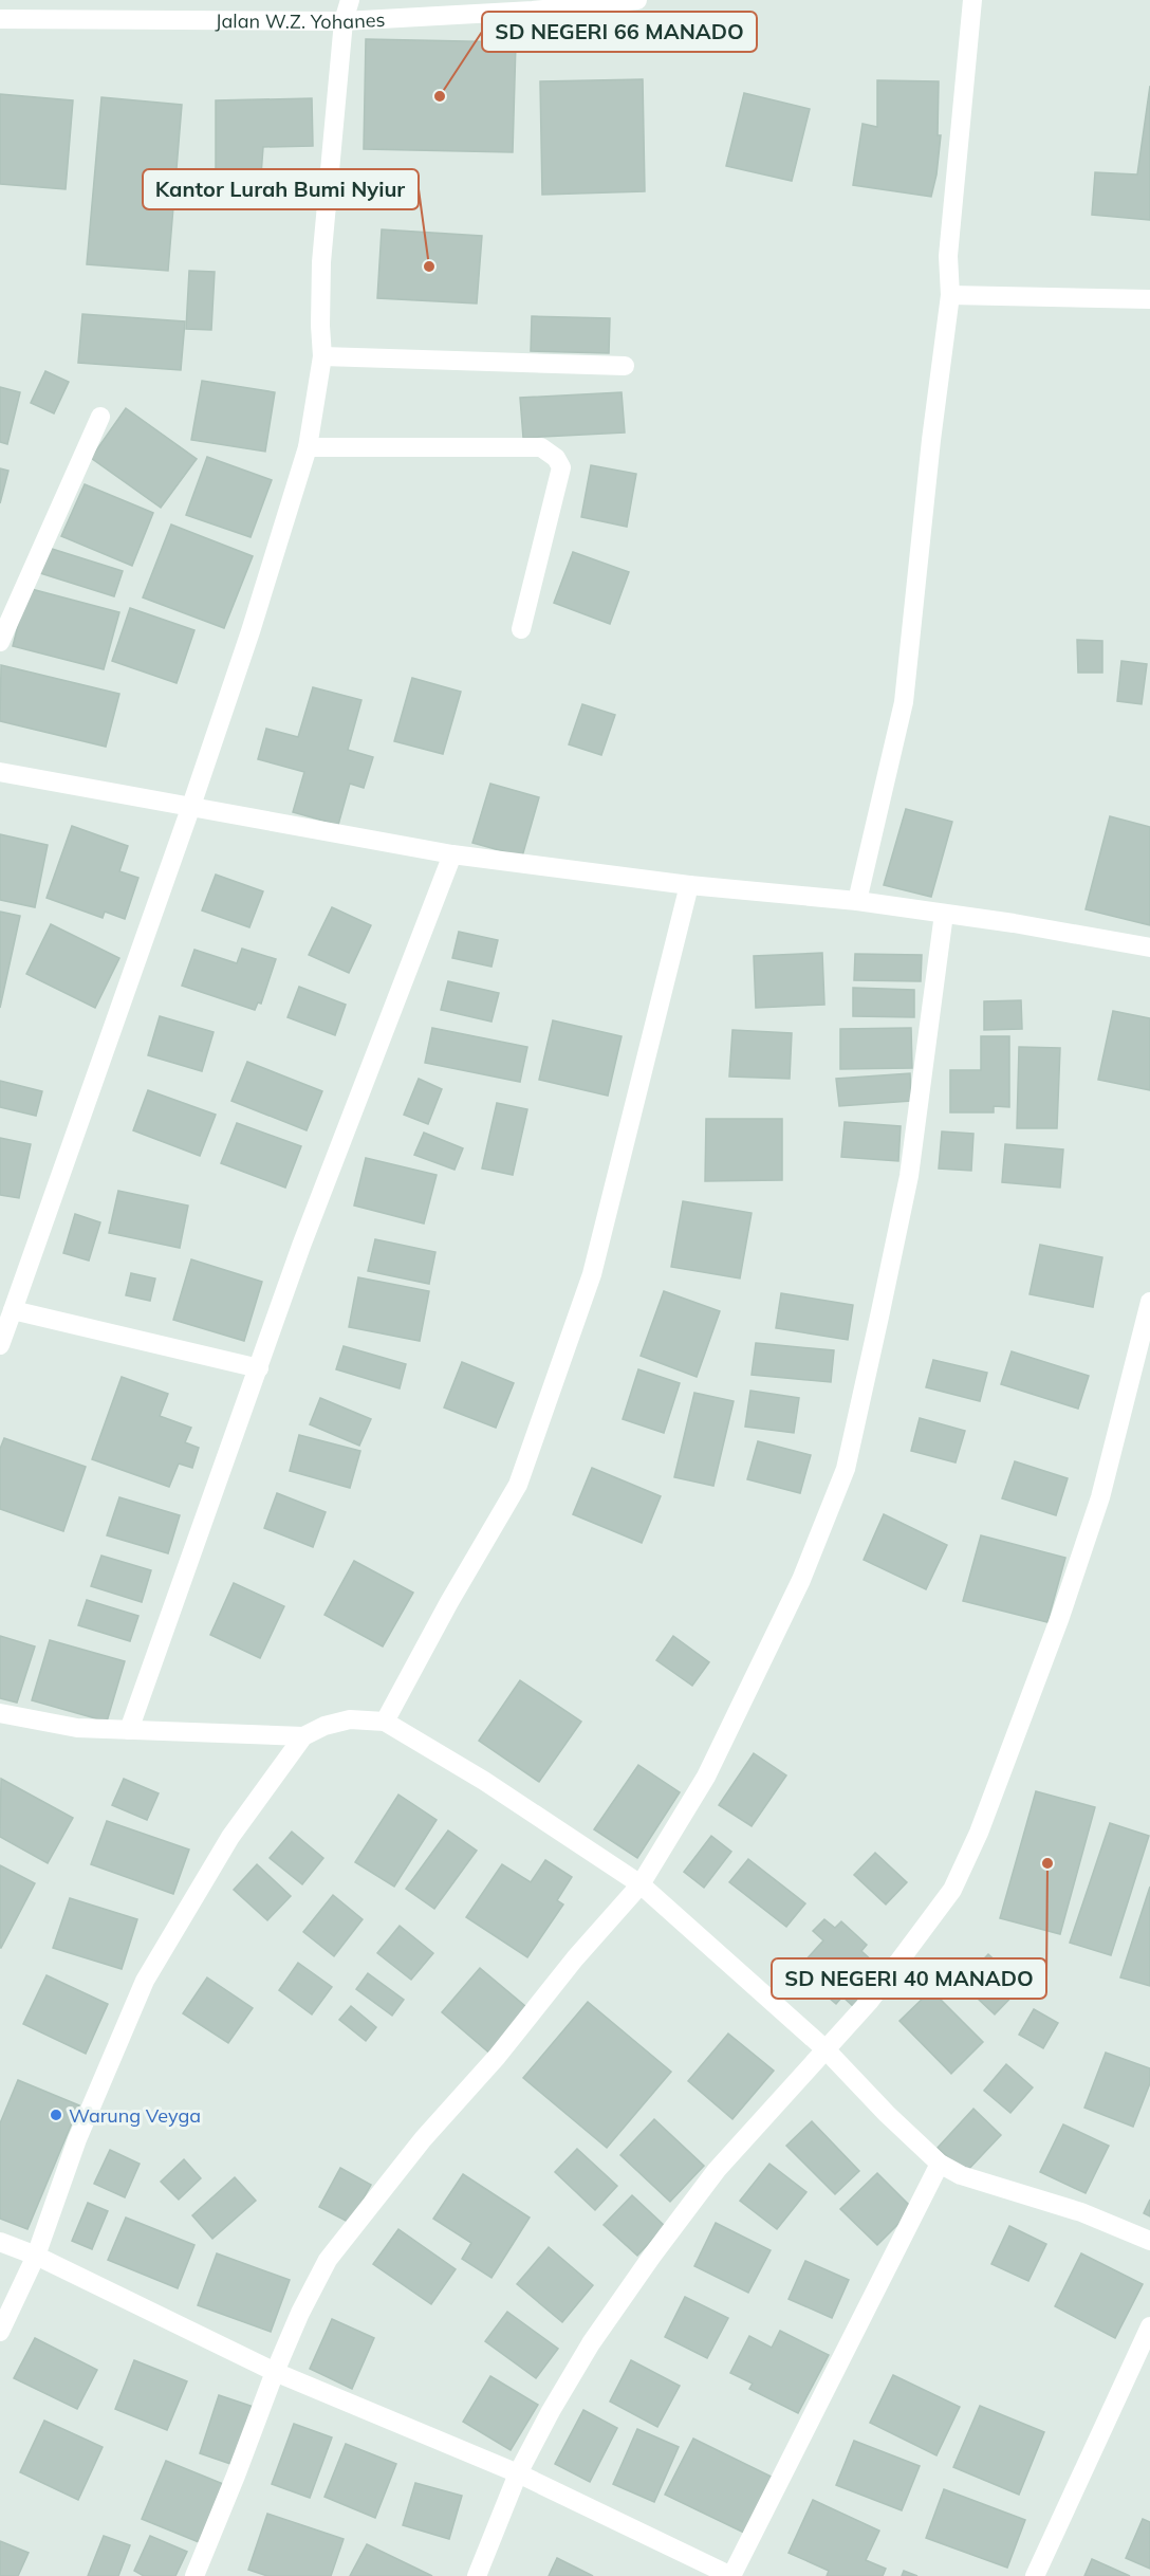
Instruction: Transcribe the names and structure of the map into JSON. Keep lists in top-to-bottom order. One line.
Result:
{"streets":{"street":["Jalan W.Z. Yohanes"]},"places":["SD NEGERI 66 MANADO","Kantor Lurah Bumi Nyiur","SD NEGERI 40 MANADO","Warung Veyga"]}
